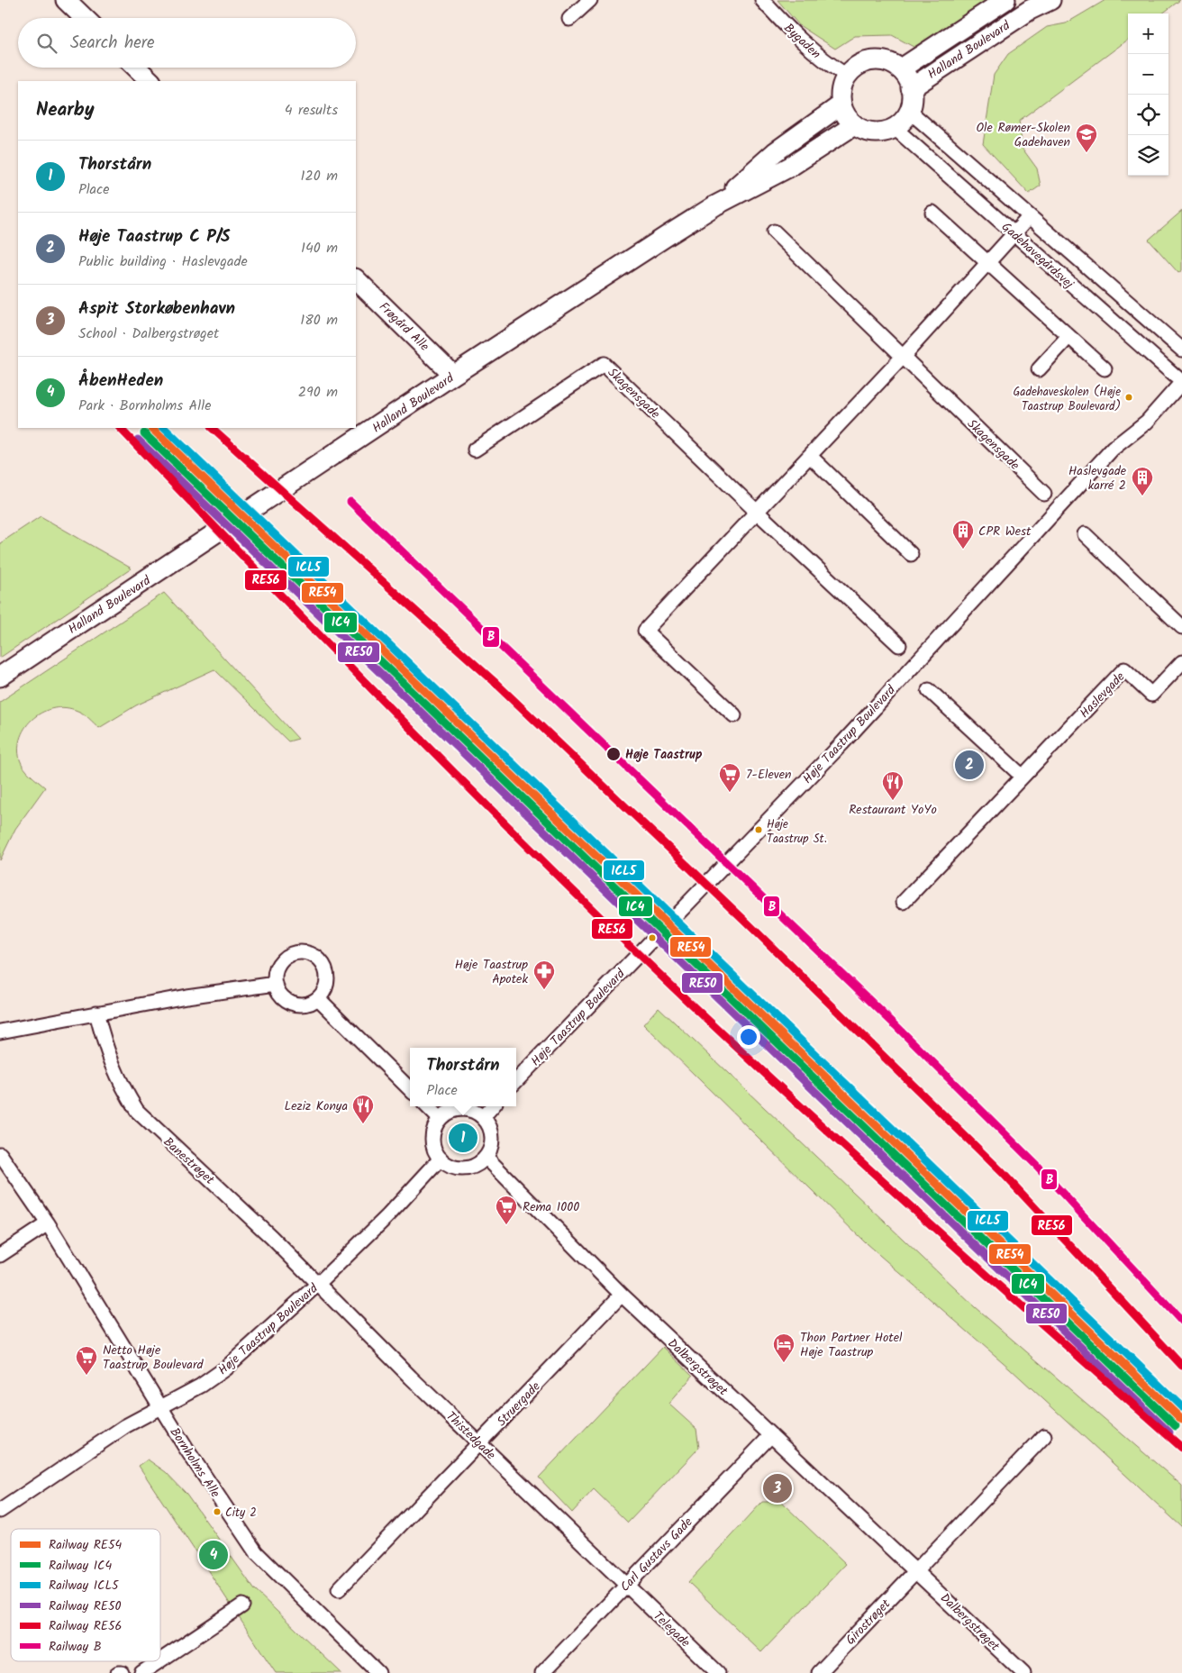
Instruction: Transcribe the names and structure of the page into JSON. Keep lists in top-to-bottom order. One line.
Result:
{"streets":{"street":["Bygaden","Halland Boulevard","Gadehavegårdsvej","Frøgård Alle","Skagensgade","Haslevgade","Høje Taastrup Boulevard","Banestrøget","Dalbergstrøget","Struergade","Thistedgade","Bornholms Alle","Carl Gustavs Gade","Girostrøget","Telegade"]},"crossings":[["Bygaden","Halland Boulevard"],["Bygaden","Gadehavegårdsvej"],["Halland Boulevard","Gadehavegårdsvej"],["Halland Boulevard","Frøgård Alle"],["Gadehavegårdsvej","Høje Taastrup Boulevard"],["Høje Taastrup Boulevard","Banestrøget"],["Høje Taastrup Boulevard","Dalbergstrøget"],["Høje Taastrup Boulevard","Thistedgade"],["Høje Taastrup Boulevard","Bornholms Alle"],["Banestrøget","Thistedgade"],["Dalbergstrøget","Struergade"],["Dalbergstrøget","Carl Gustavs Gade"],["Dalbergstrøget","Girostrøget"],["Struergade","Thistedgade"],["Thistedgade","Carl Gustavs Gade"],["Thistedgade","Telegade"],["Carl Gustavs Gade","Telegade"]],"places":{"school or university":["Ole Rømer-Skolen Gadehaven"],"other":["Gadehaveskolen (Høje Taastrup Boulevard)","Høje Taastrup","Høje Taastrup St.","City 2"],"building":["Haslevgade karré 2","CPR West"],"supermarket":["7-Eleven","Rema 1000","Netto Høje Taastrup Boulevard"],"restaurant":["Restaurant YoYo","Leziz Konya"],"pharmacy":["Høje Taastrup Apotek"],"hotel":["Thon Partner Hotel Høje Taastrup"]},"lines":["rail line RE54","rail line ICL5","rail line RE56","rail line IC4","rail line RE50","rail line B"],"legend":["Railway RE54","Railway IC4","Railway ICL5","Railway RE50","Railway RE56","Railway B"],"page":{"map_buttons":["+","−"],"search":"Search here","heading":["Nearby","4 results"],"list":[{"mark":"1","name":"Thorstårn","note":"Place","value":"120 m"},{"mark":"2","name":"Høje Taastrup C P/S","note":"Public building · Haslevgade","value":"140 m"},{"mark":"3","name":"Aspit Storkøbenhavn","note":"School · Dalbergstrøget","value":"180 m"},{"mark":"4","name":"ÅbenHeden","note":"Park · Bornholms Alle","value":"290 m"}],"pins":["2","1","3","4"],"popup":["Thorstårn","Place"]}}
